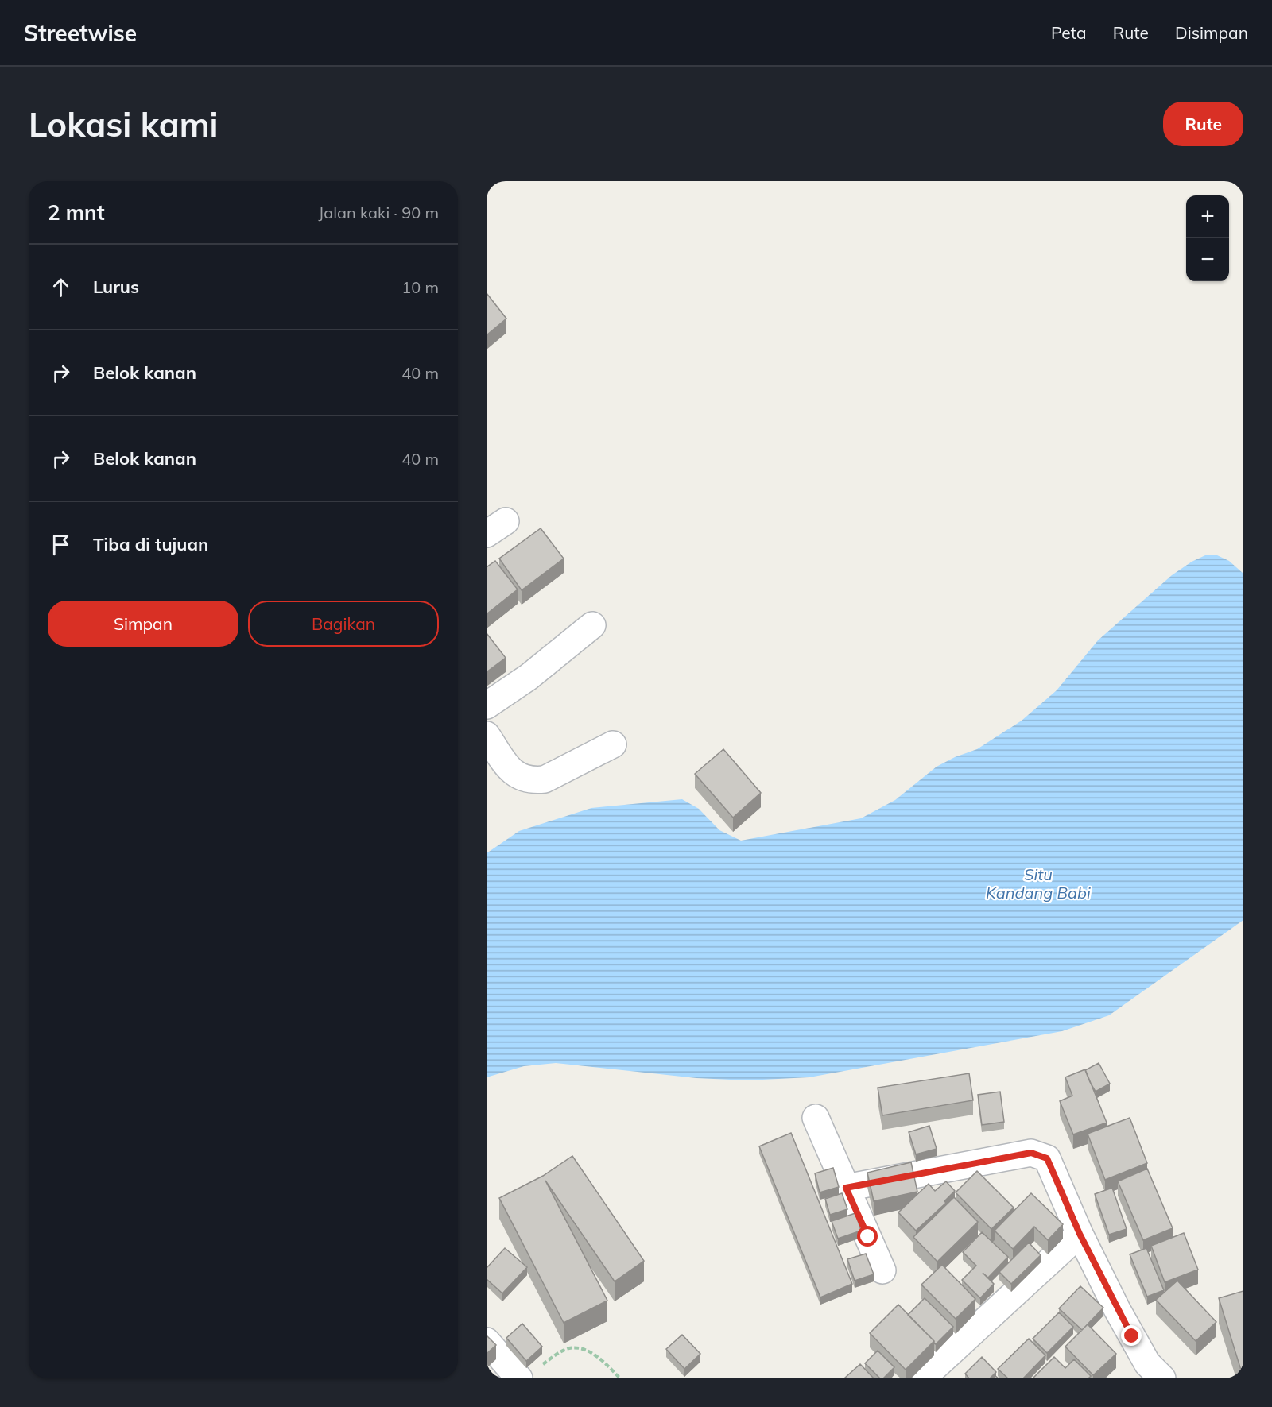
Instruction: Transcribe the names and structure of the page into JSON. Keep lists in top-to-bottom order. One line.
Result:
{"water":["Situ Kandang Babi"],"page":{"header":"Streetwise","nav":["Peta","Rute","Disimpan"],"buttons":["Rute",["Simpan","Bagikan"]],"title":"Lokasi kami","heading":["2 mnt","Jalan kaki · 90 m"],"map_buttons":["+","−"],"list":[["Lurus","10 m"],["Belok kanan","40 m"],["Belok kanan","40 m"],"Tiba di tujuan"]}}
